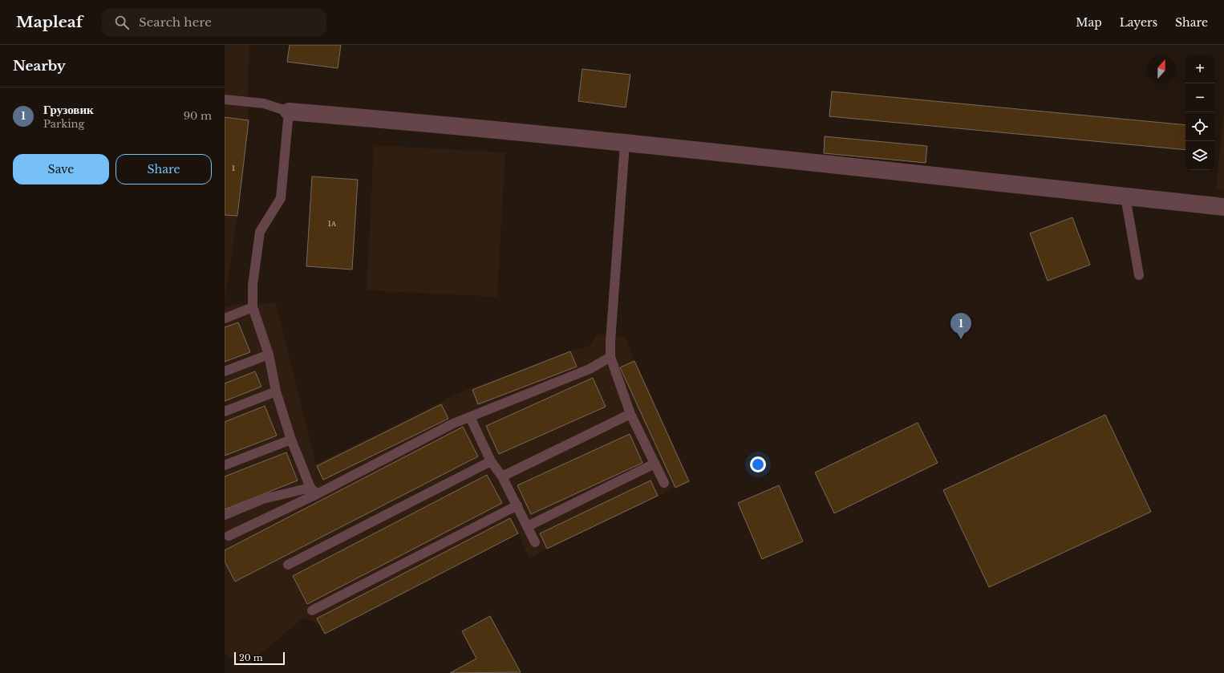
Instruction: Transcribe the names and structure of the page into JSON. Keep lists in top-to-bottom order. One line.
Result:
{"house_numbers":["1","1А"],"scale_bar":"20 m","north":"top","page":{"header":"Mapleaf","search":"Search here","nav":["Map","Layers","Share"],"heading":"Nearby","map_buttons":["+","−"],"list":[{"mark":"1","name":"Грузовик","note":"Parking","value":"90 m"}],"buttons":["Save","Share"],"pins":"1","scale":"20 m"}}
